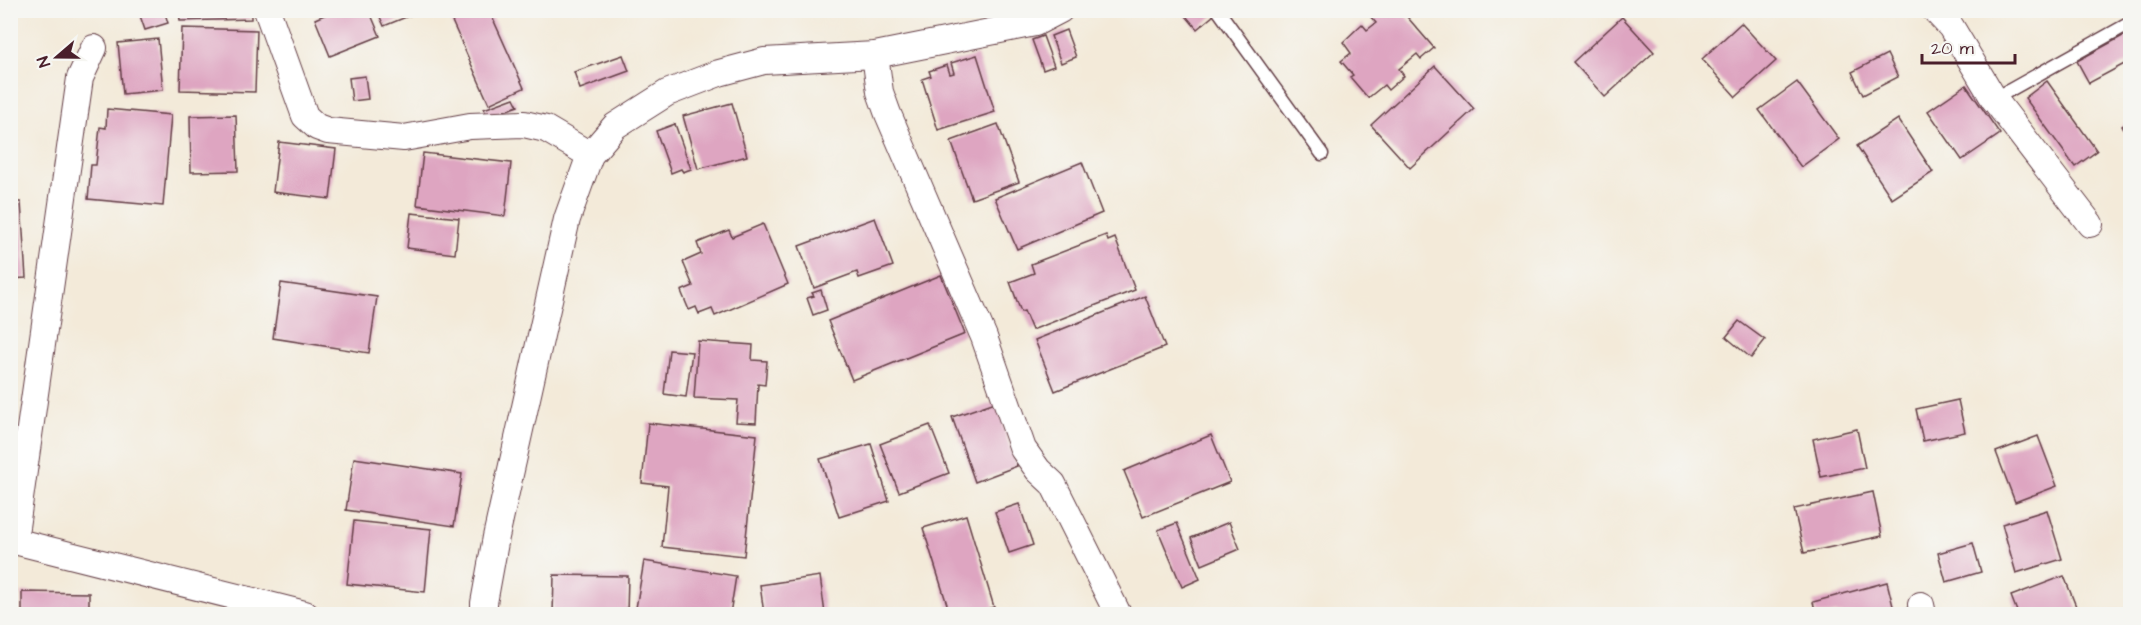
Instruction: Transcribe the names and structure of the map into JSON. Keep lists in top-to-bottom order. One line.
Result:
{"scale_bar":"20 m","north":"left"}
